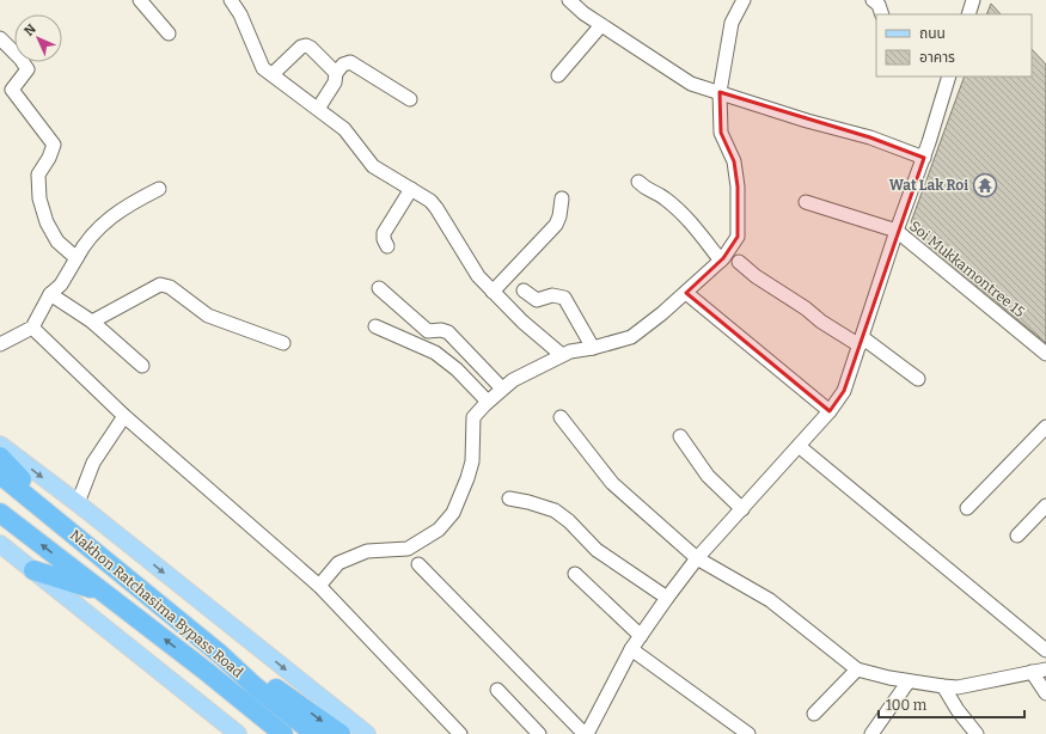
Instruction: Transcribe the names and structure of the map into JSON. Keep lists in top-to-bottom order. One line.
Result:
{"streets":{"highway":["Nakhon Ratchasima Bypass Road"],"street":["Soi Mukkamontree 15"]},"places":{"temple":["Wat Lak Roi"]},"legend":["ถนน","อาคาร"],"scale_bar":"100 m","north":"top left"}
